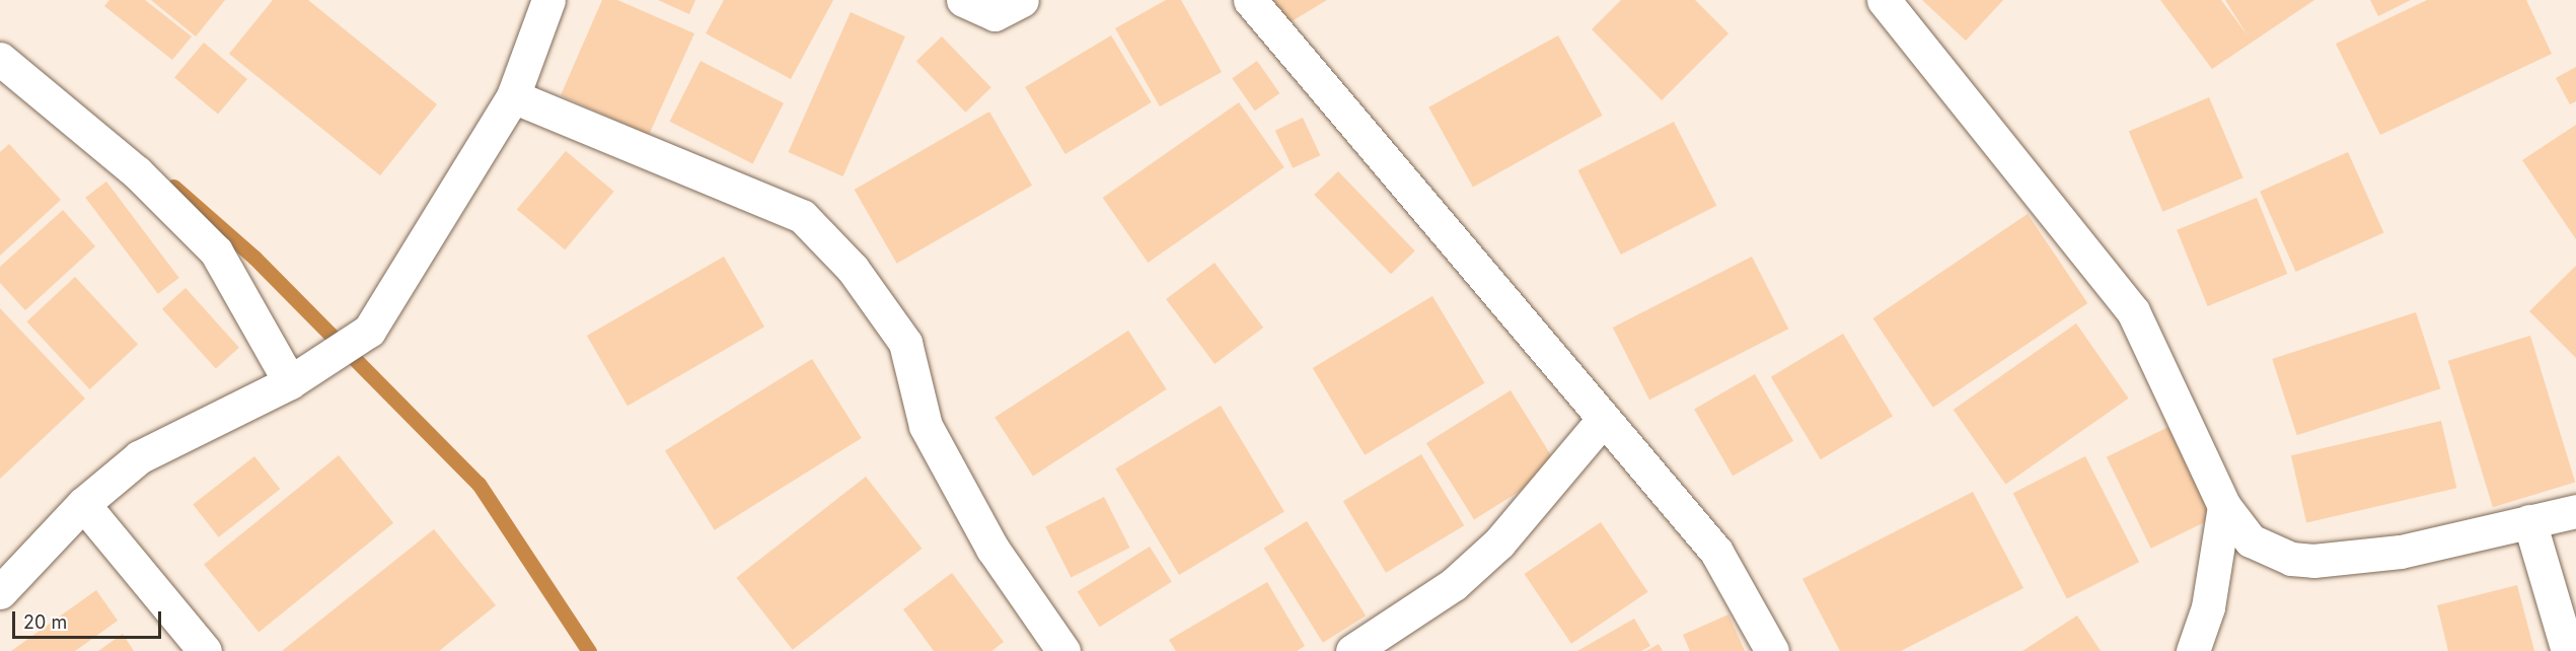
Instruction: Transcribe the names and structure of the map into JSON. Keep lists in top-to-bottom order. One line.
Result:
{"scale_bar":"20 m"}
